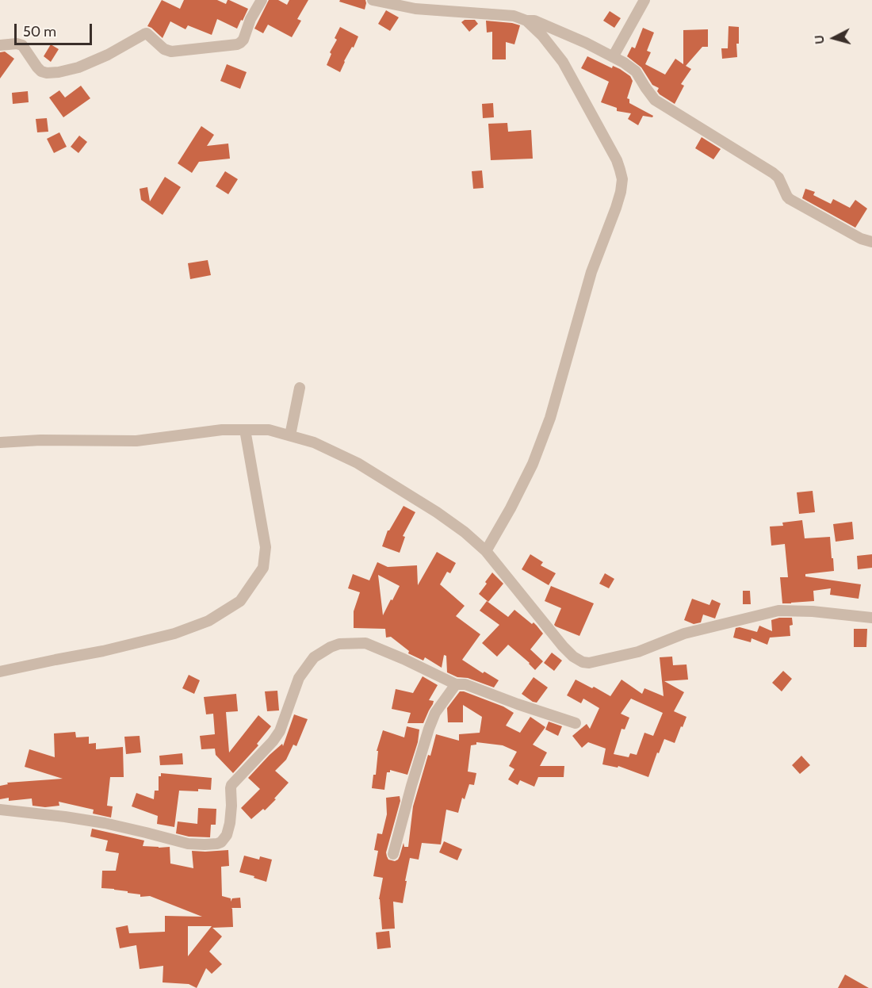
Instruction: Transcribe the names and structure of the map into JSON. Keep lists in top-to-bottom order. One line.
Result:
{"scale_bar":"50 m","north":"left"}
